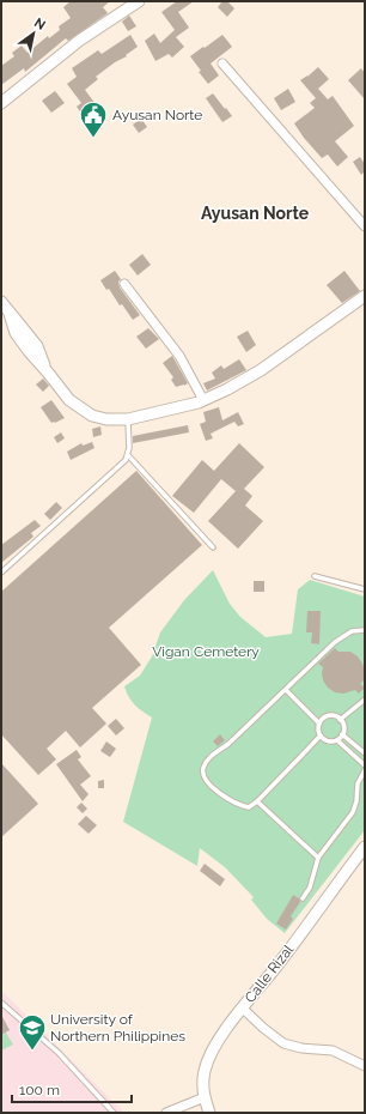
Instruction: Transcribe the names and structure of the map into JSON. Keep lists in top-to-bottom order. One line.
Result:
{"streets":{"street":["Calle Rizal"]},"districts":["Ayusan Norte"],"parks":["Vigan Cemetery"],"places":{"public building":["Ayusan Norte"],"school or university":["University of Northern Philippines"]},"scale_bar":"100 m","north":"top right"}
